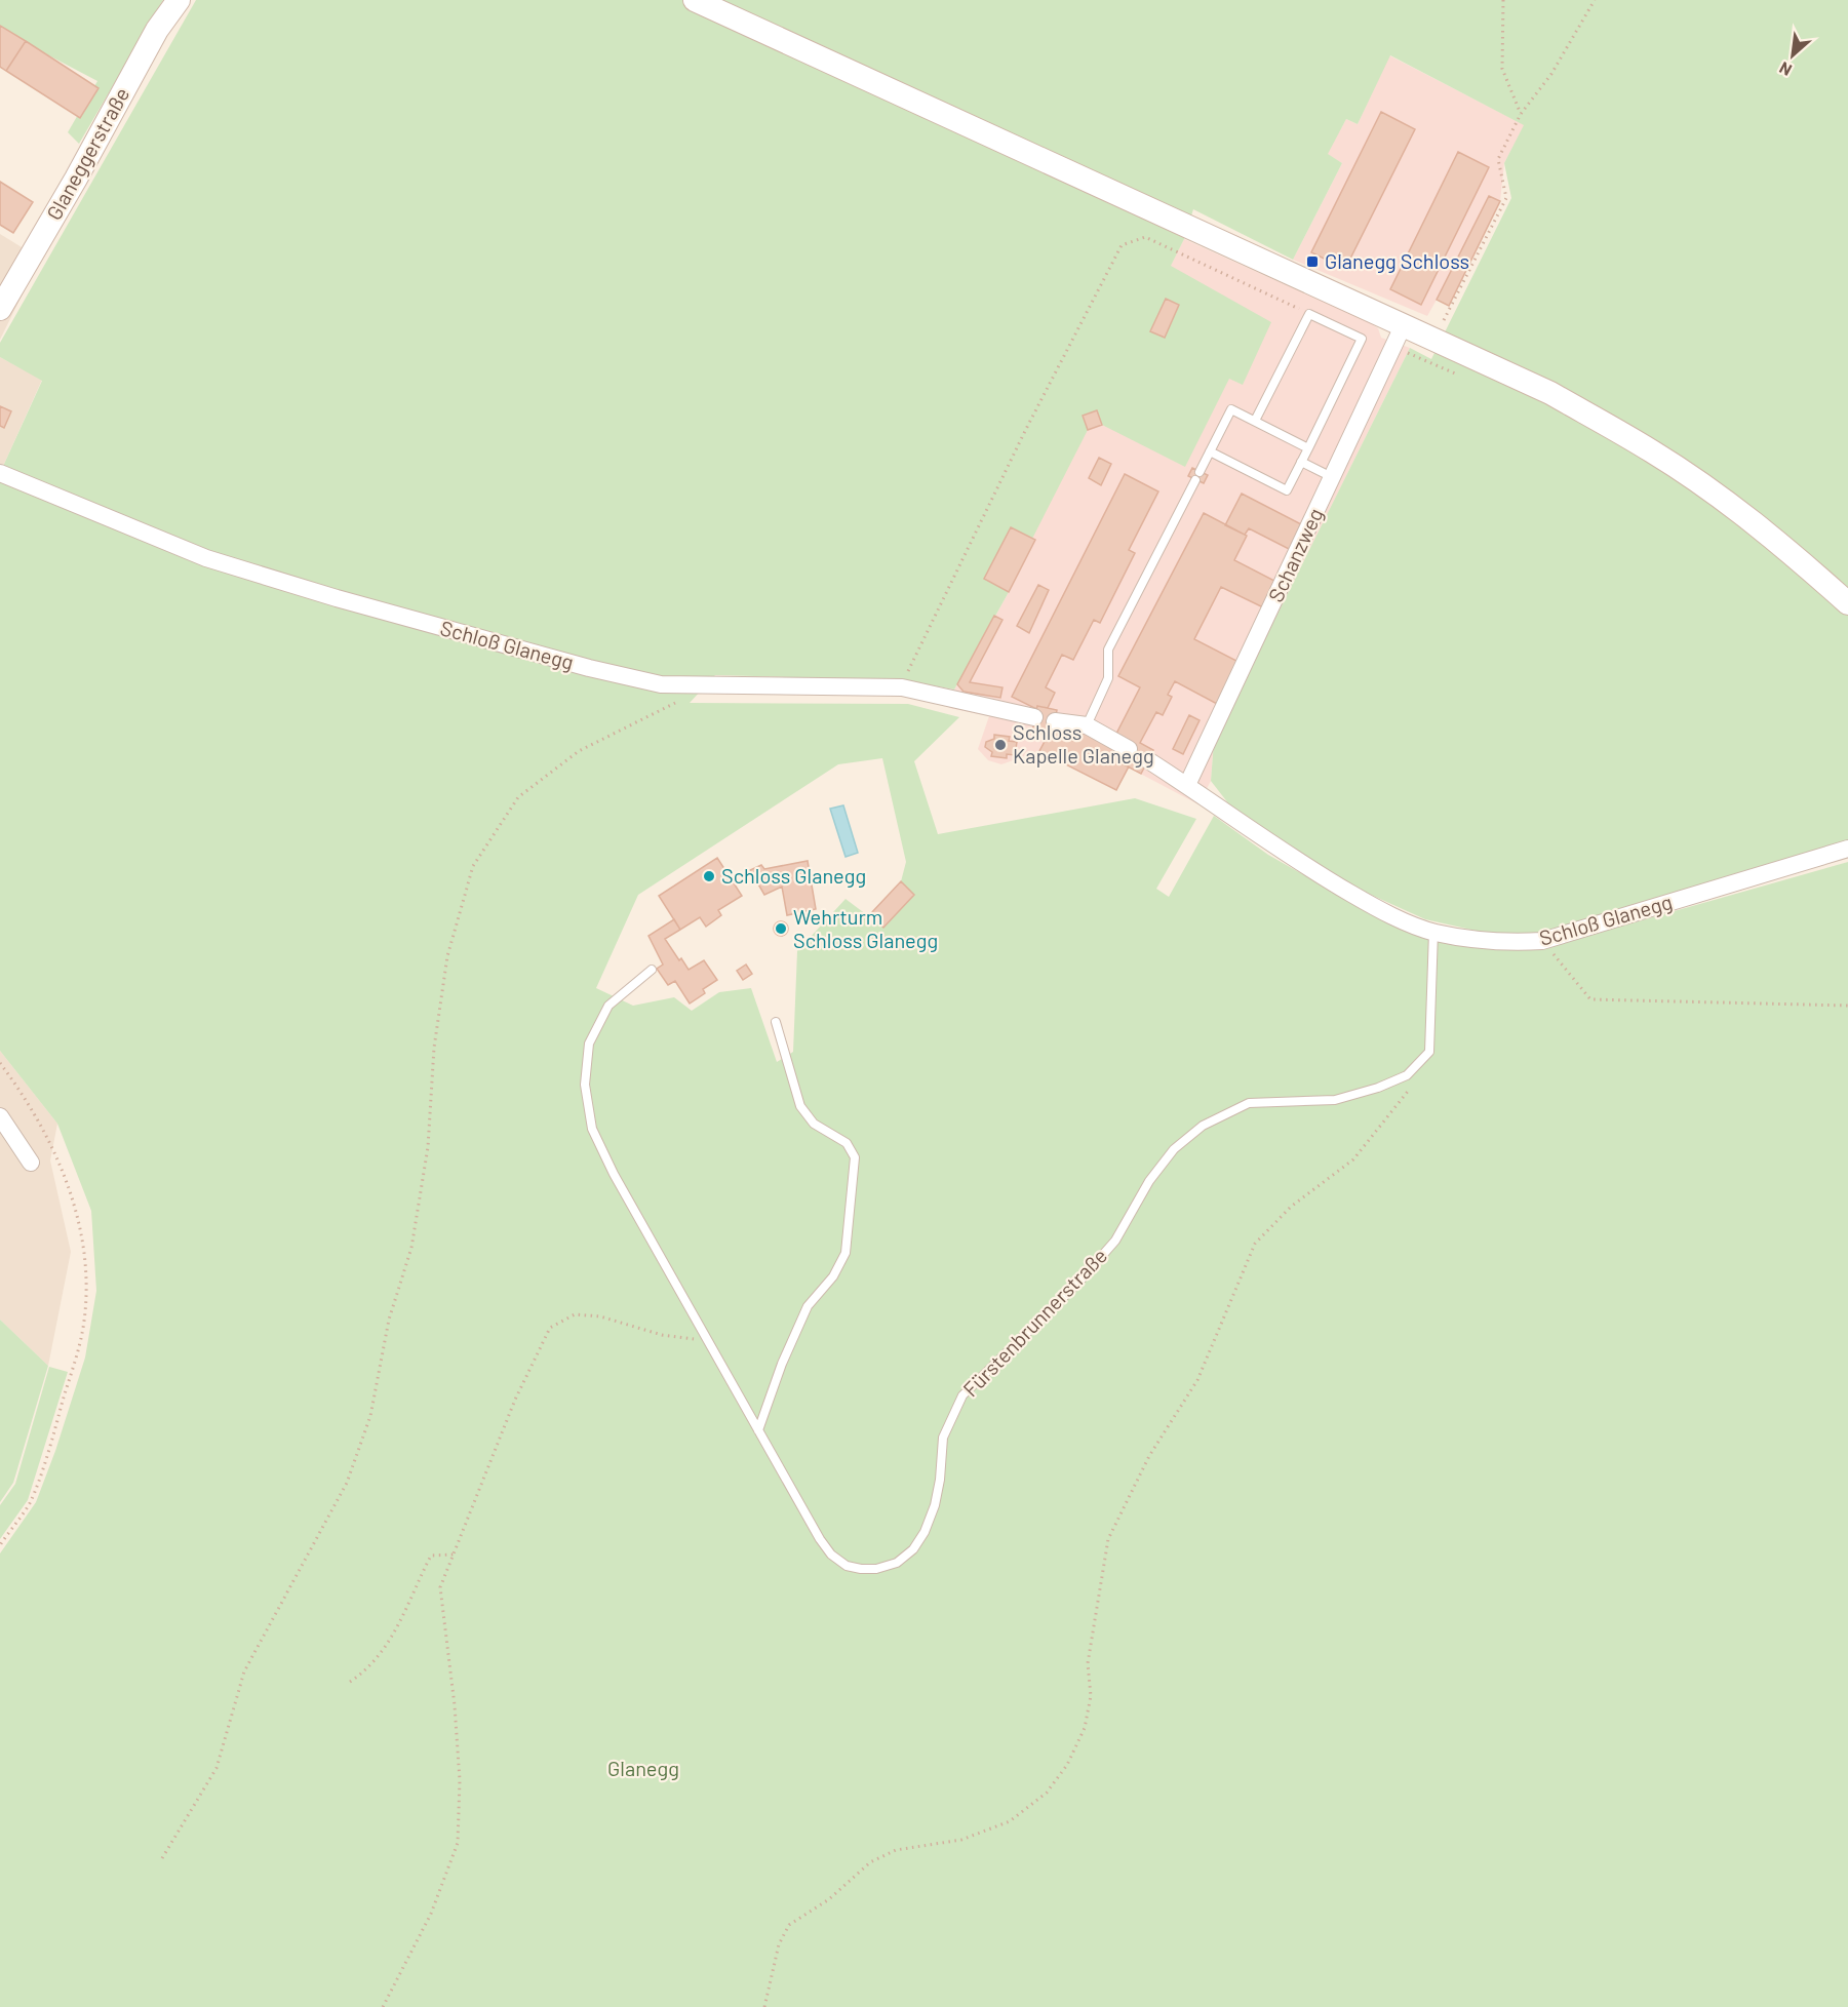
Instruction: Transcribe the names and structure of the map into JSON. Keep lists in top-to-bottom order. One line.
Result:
{"streets":{"street":["Glaneggerstraße","Schanzweg","Schloß Glanegg"],"lane":["Fürstenbrunnerstraße"]},"crossings":[["Schanzweg","Schloß Glanegg"],["Schloß Glanegg","Fürstenbrunnerstraße"]],"parks":["Glanegg"],"places":{"transit":["Glanegg Schloss"],"other":["Schloss Kapelle Glanegg","Schloss Glanegg","Wehrturm Schloss Glanegg"]},"north":"bottom left"}
